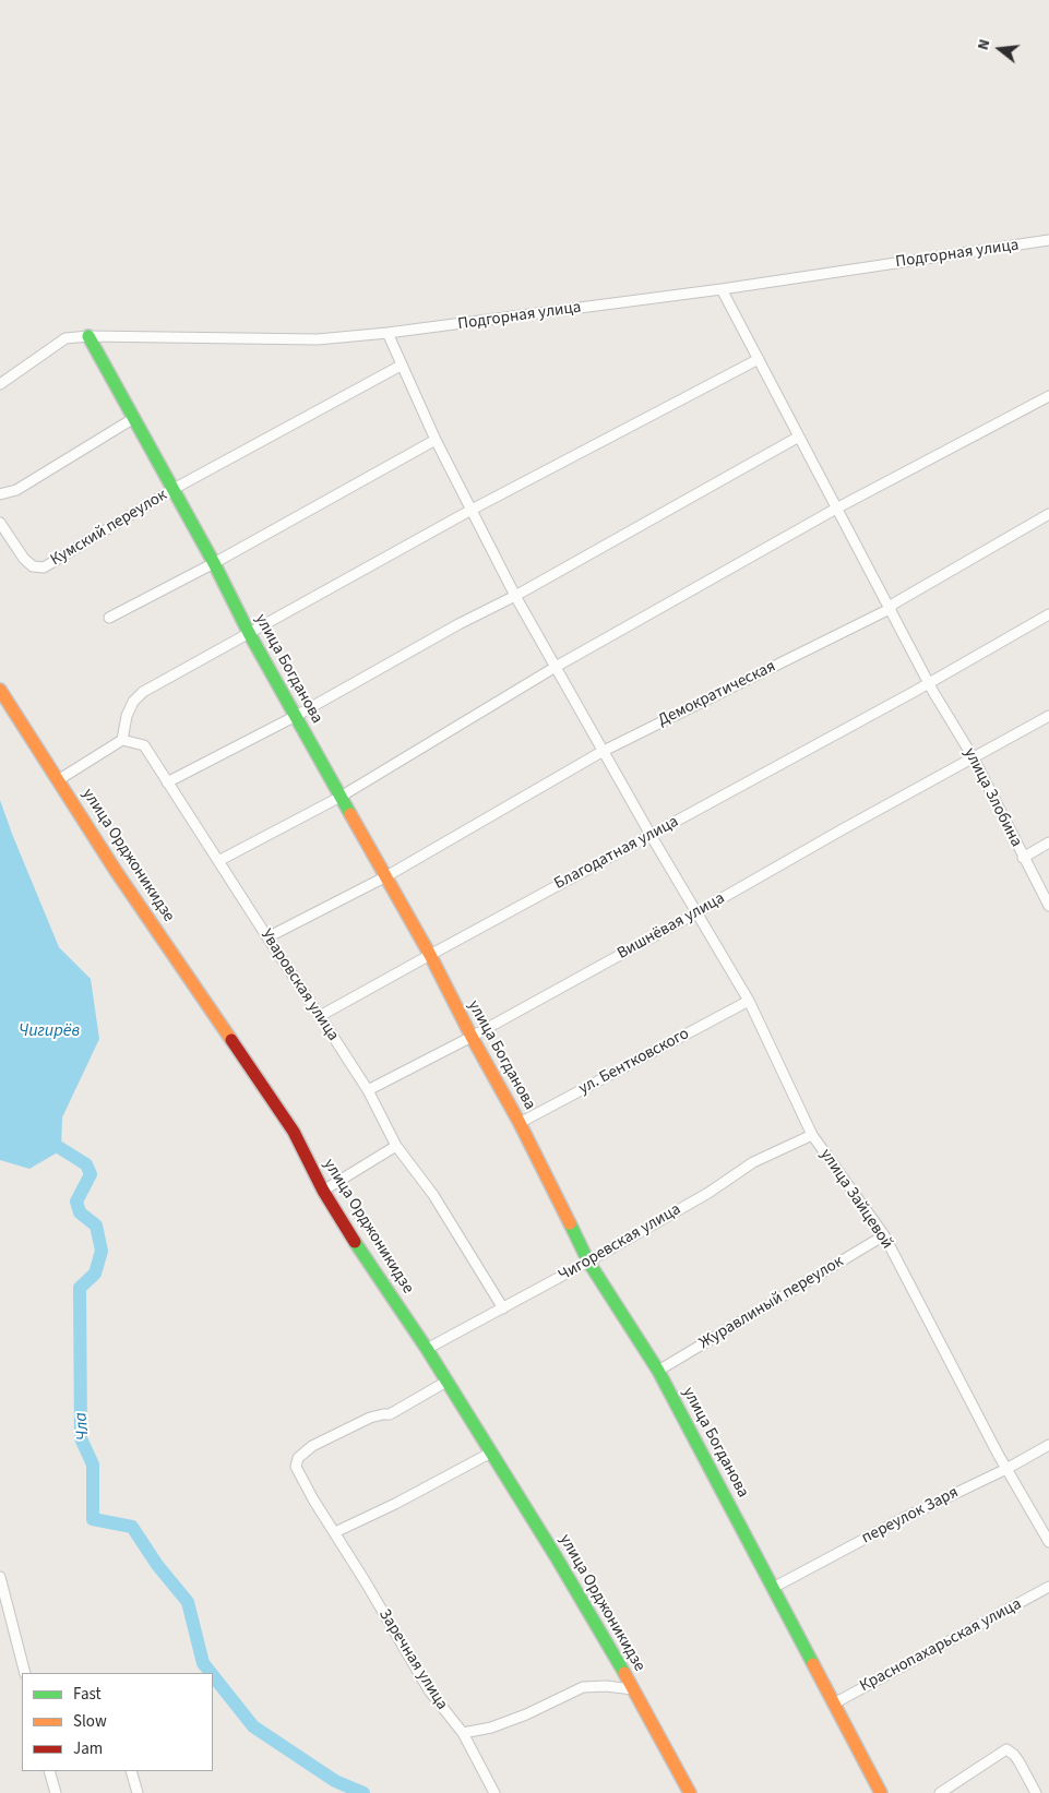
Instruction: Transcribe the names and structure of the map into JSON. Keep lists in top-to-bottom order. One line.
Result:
{"streets":{"street":["Подгорная улица","Кумский переулок","улица Богданова","Демократическая","улица Злобина","Благодатная улица","улица Орджоникидзе","Вишнёвая улица","Уваровская улица","ул. Бентковского","улица Зайцевой","Чигоревская улица","Журавлиный переулок","переулок Заря","Краснопахарьская улица","Заречная улица"]},"crossings":[["Подгорная улица","улица Богданова"],["Подгорная улица","улица Злобина"],["Подгорная улица","улица Зайцевой"],["Кумский переулок","улица Богданова"],["Кумский переулок","улица Зайцевой"],["улица Богданова","Демократическая"],["улица Богданова","Благодатная улица"],["улица Богданова","Вишнёвая улица"],["улица Богданова","ул. Бентковского"],["улица Богданова","Чигоревская улица"],["улица Богданова","Журавлиный переулок"],["улица Богданова","переулок Заря"],["улица Богданова","Краснопахарьская улица"],["Демократическая","улица Злобина"],["Демократическая","Уваровская улица"],["Демократическая","улица Зайцевой"],["улица Злобина","Благодатная улица"],["улица Злобина","Вишнёвая улица"],["Благодатная улица","Уваровская улица"],["Благодатная улица","улица Зайцевой"],["улица Орджоникидзе","Чигоревская улица"],["улица Орджоникидзе","Заречная улица"],["Вишнёвая улица","Уваровская улица"],["Вишнёвая улица","улица Зайцевой"],["Уваровская улица","Чигоревская улица"],["ул. Бентковского","улица Зайцевой"],["улица Зайцевой","Чигоревская улица"],["улица Зайцевой","Журавлиный переулок"],["улица Зайцевой","переулок Заря"]],"water":["Чигирёв","Чла"],"legend":["Fast","Slow","Jam"],"north":"left"}
